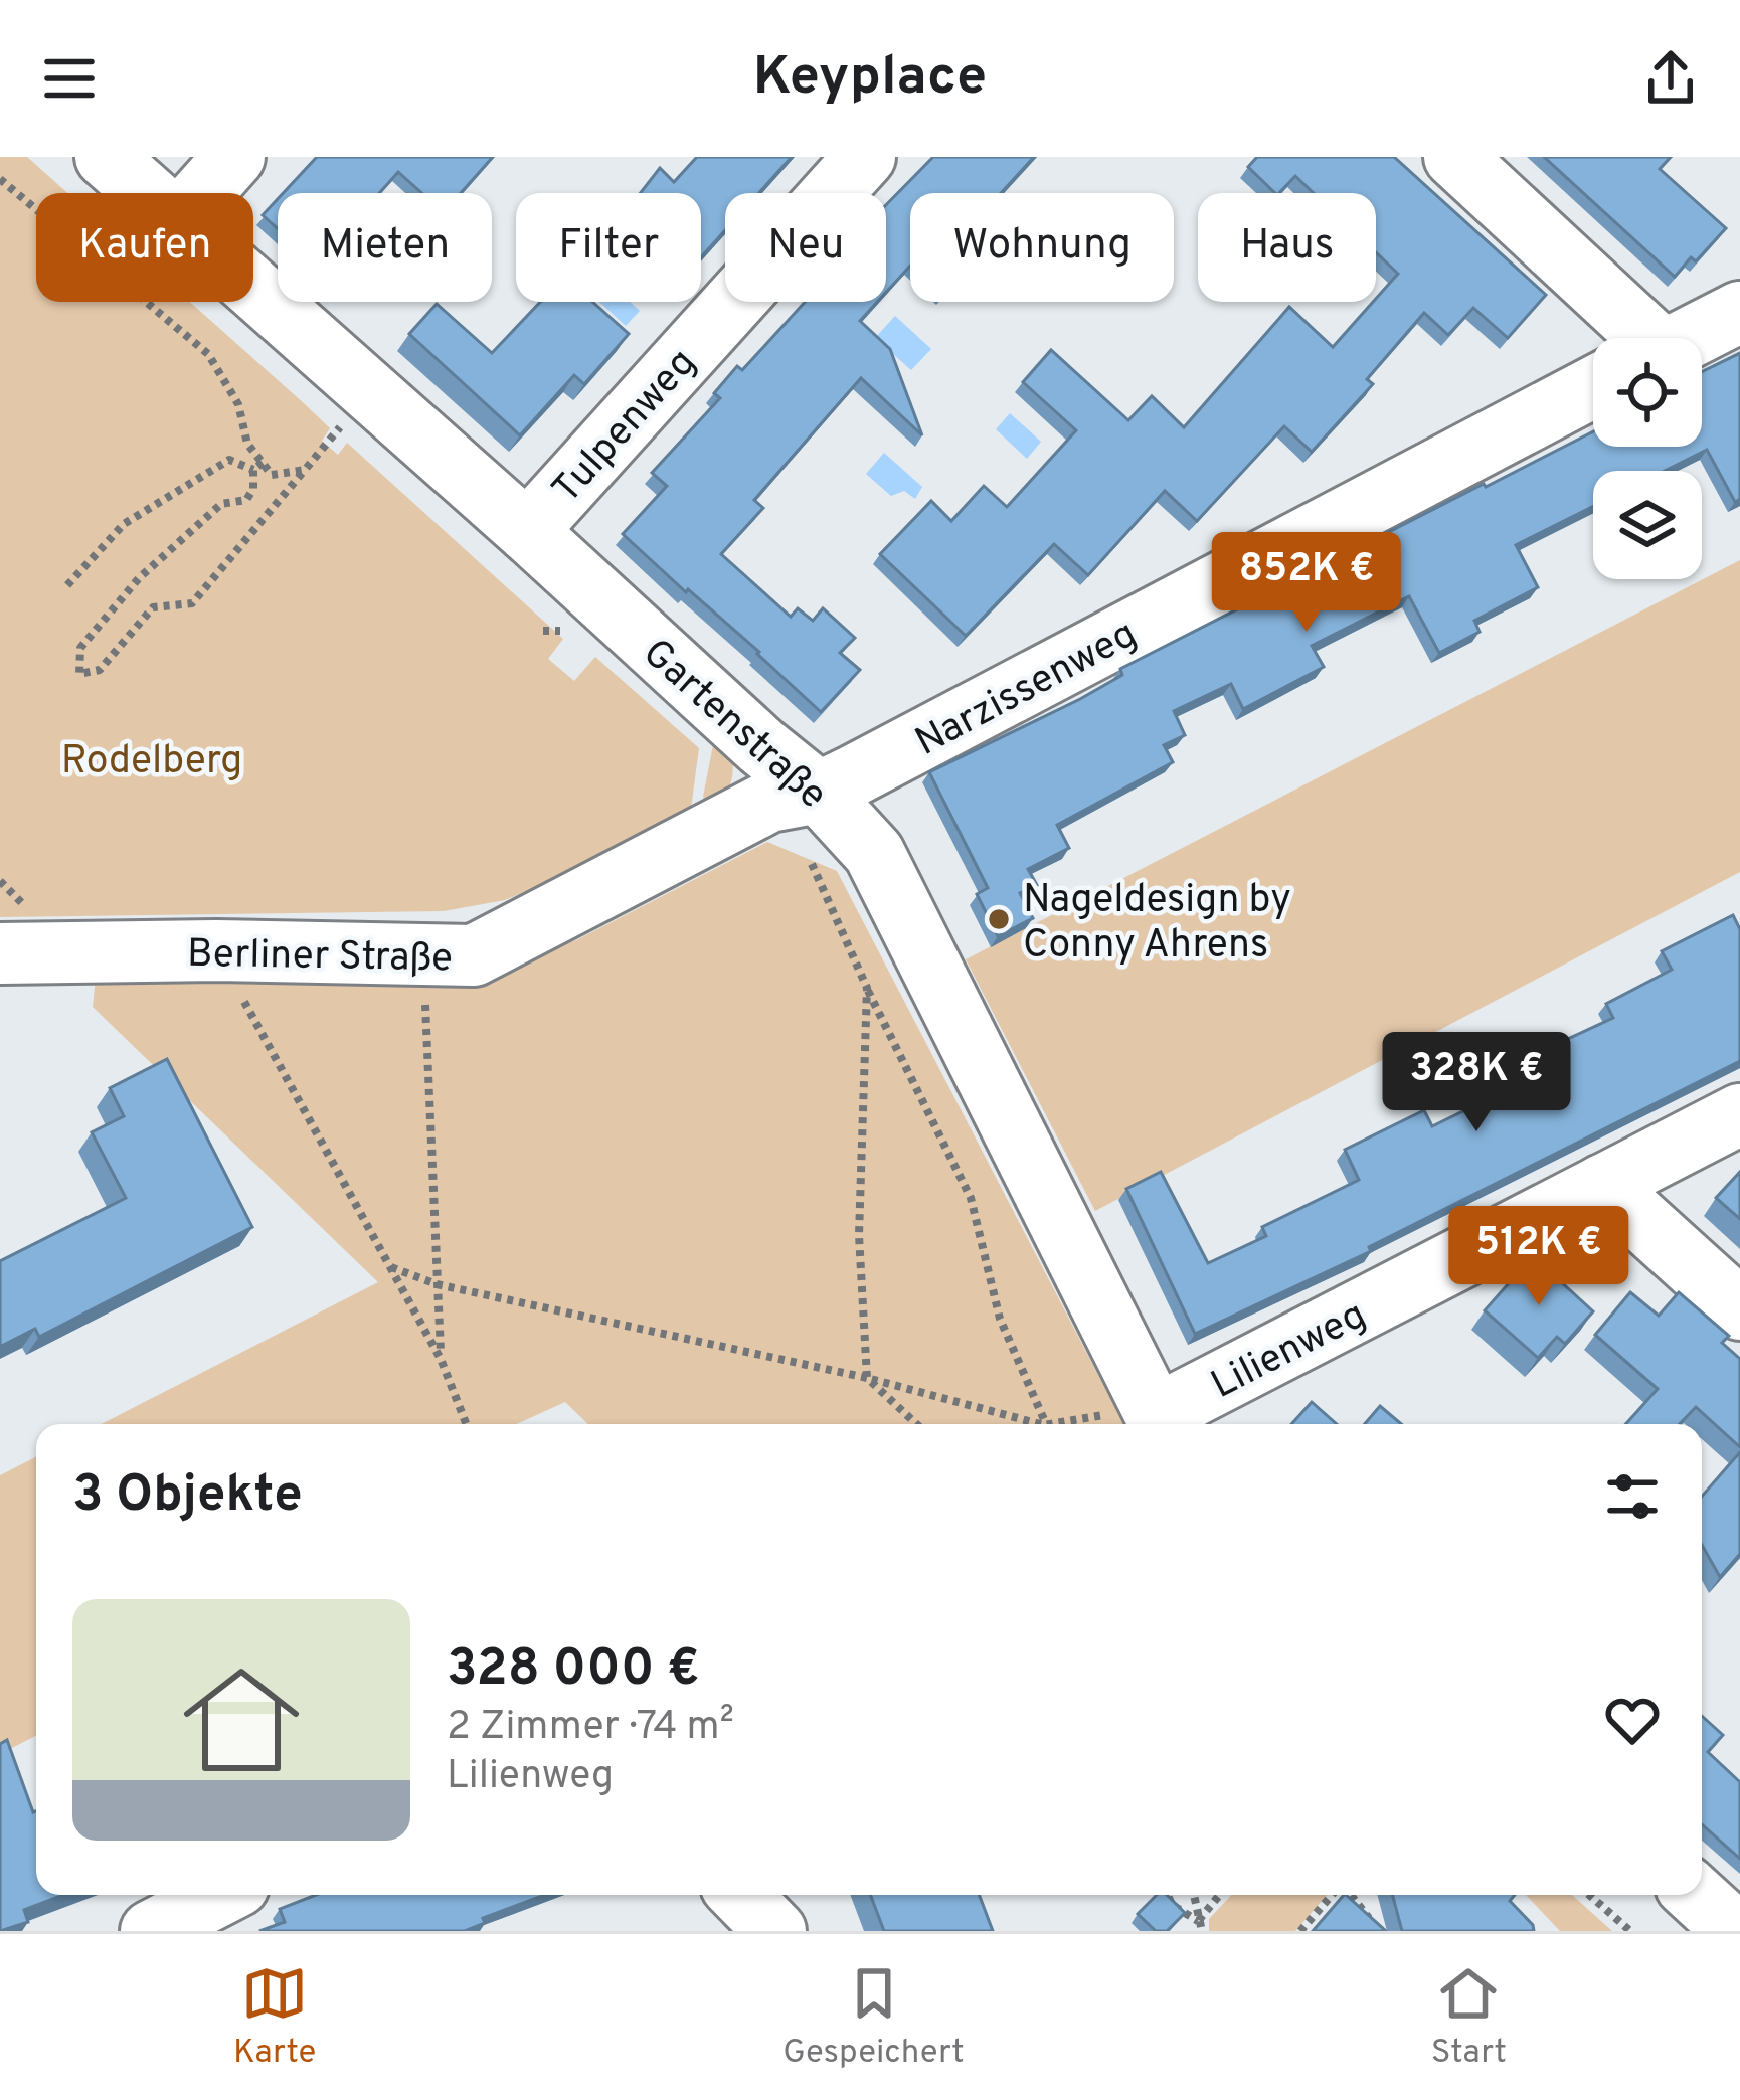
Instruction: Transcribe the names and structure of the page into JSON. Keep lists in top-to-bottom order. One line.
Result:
{"streets":{"street":["Tulpenweg","Narzissenweg","Gartenstraße","Berliner Straße","Lilienweg"]},"crossings":[["Tulpenweg","Gartenstraße"],["Narzissenweg","Gartenstraße"],["Narzissenweg","Berliner Straße"],["Gartenstraße","Berliner Straße"],["Gartenstraße","Lilienweg"]],"parks":["Rodelberg"],"places":["Nageldesign by Conny Ahrens"],"page":{"header":"Keyplace","chip":["Kaufen","Mieten","Filter","Neu","Wohnung","Haus"],"price":["852K €","328K €","512K €"],"heading":"3 Objekte","list":[{"name":"328 000 €","note":"2 Zimmer · 74 m² · Lilienweg"}],"tabs":["Karte","Gespeichert","Start"]}}
